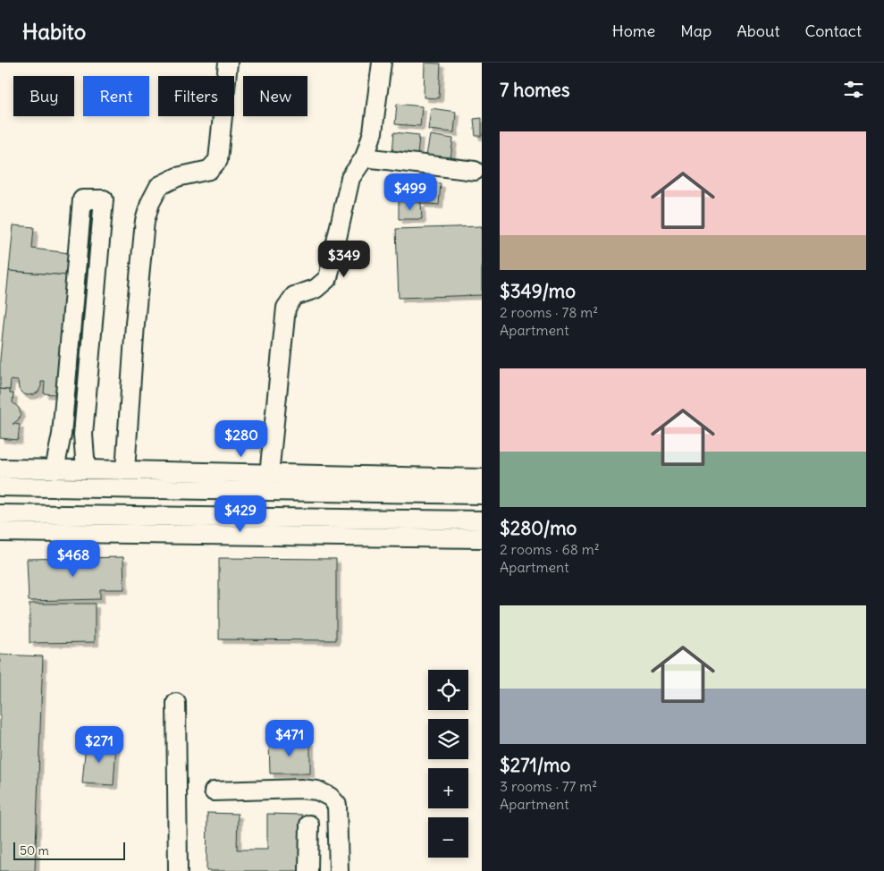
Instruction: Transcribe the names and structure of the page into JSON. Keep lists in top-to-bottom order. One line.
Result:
{"scale_bar":"50 m","page":{"header":"Habito","nav":["Home","Map","About","Contact"],"heading":"7 homes","chip":["Buy","Rent","Filters","New"],"list":[{"name":"$349/mo","note":"2 rooms · 78 m² · Apartment"},{"name":"$280/mo","note":"2 rooms · 68 m² · Apartment"},{"name":"$271/mo","note":"3 rooms · 77 m² · Apartment"}],"price":["$499","$349","$280","$429","$468","$471","$271"],"map_buttons":["+","−"],"scale":"50 m"}}
